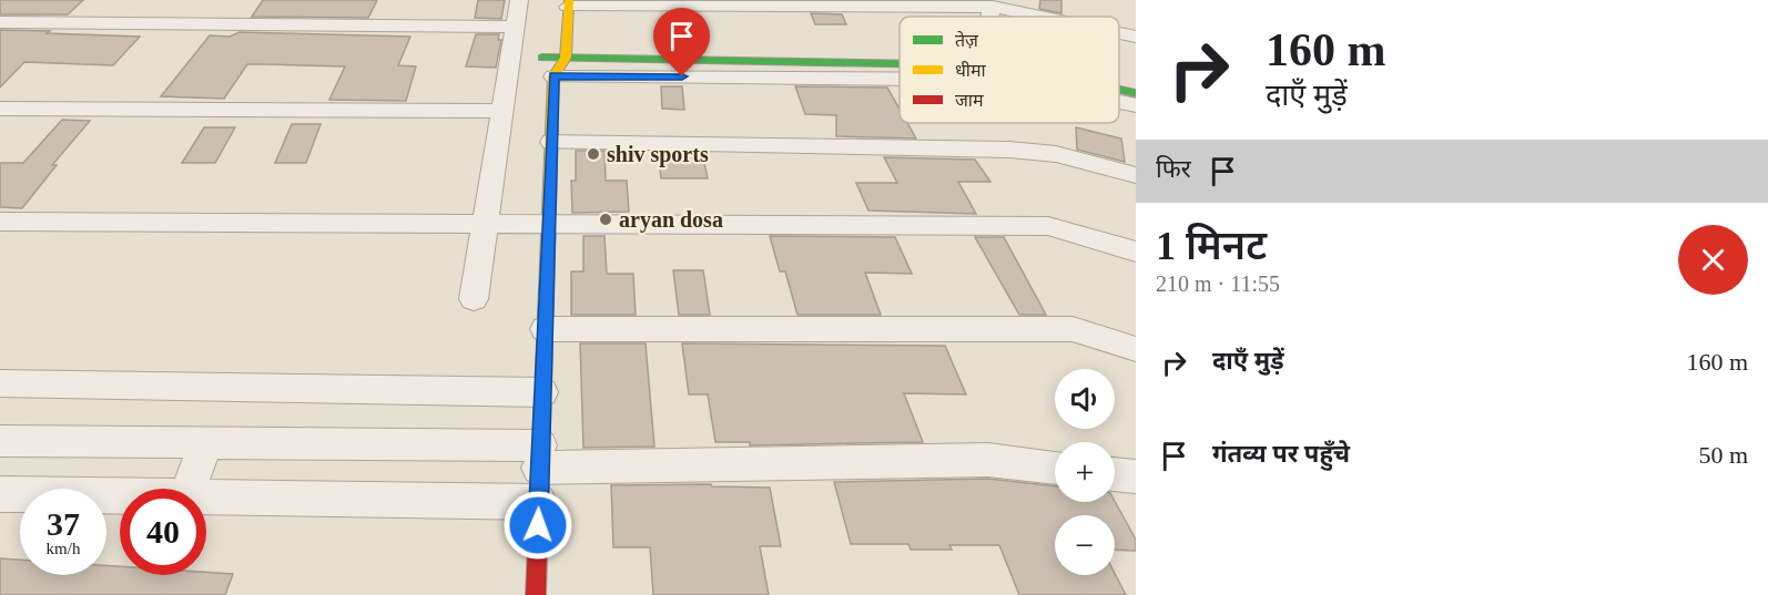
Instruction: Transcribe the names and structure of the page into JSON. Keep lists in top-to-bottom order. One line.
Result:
{"places":["shiv sports","aryan dosa"],"legend":["तेज़","धीमा","जाम"],"page":{"turn":["160 m","दाएँ मुड़ें"],"then":"फिर","heading":["1 मिनट","210 m · 11:55"],"list":[{"name":"दाएँ मुड़ें","value":"160 m"},{"name":"गंतव्य पर पहुँचे","value":"50 m"}],"map_buttons":["+","−"],"speed":"37 km/h","limit":"40"}}
